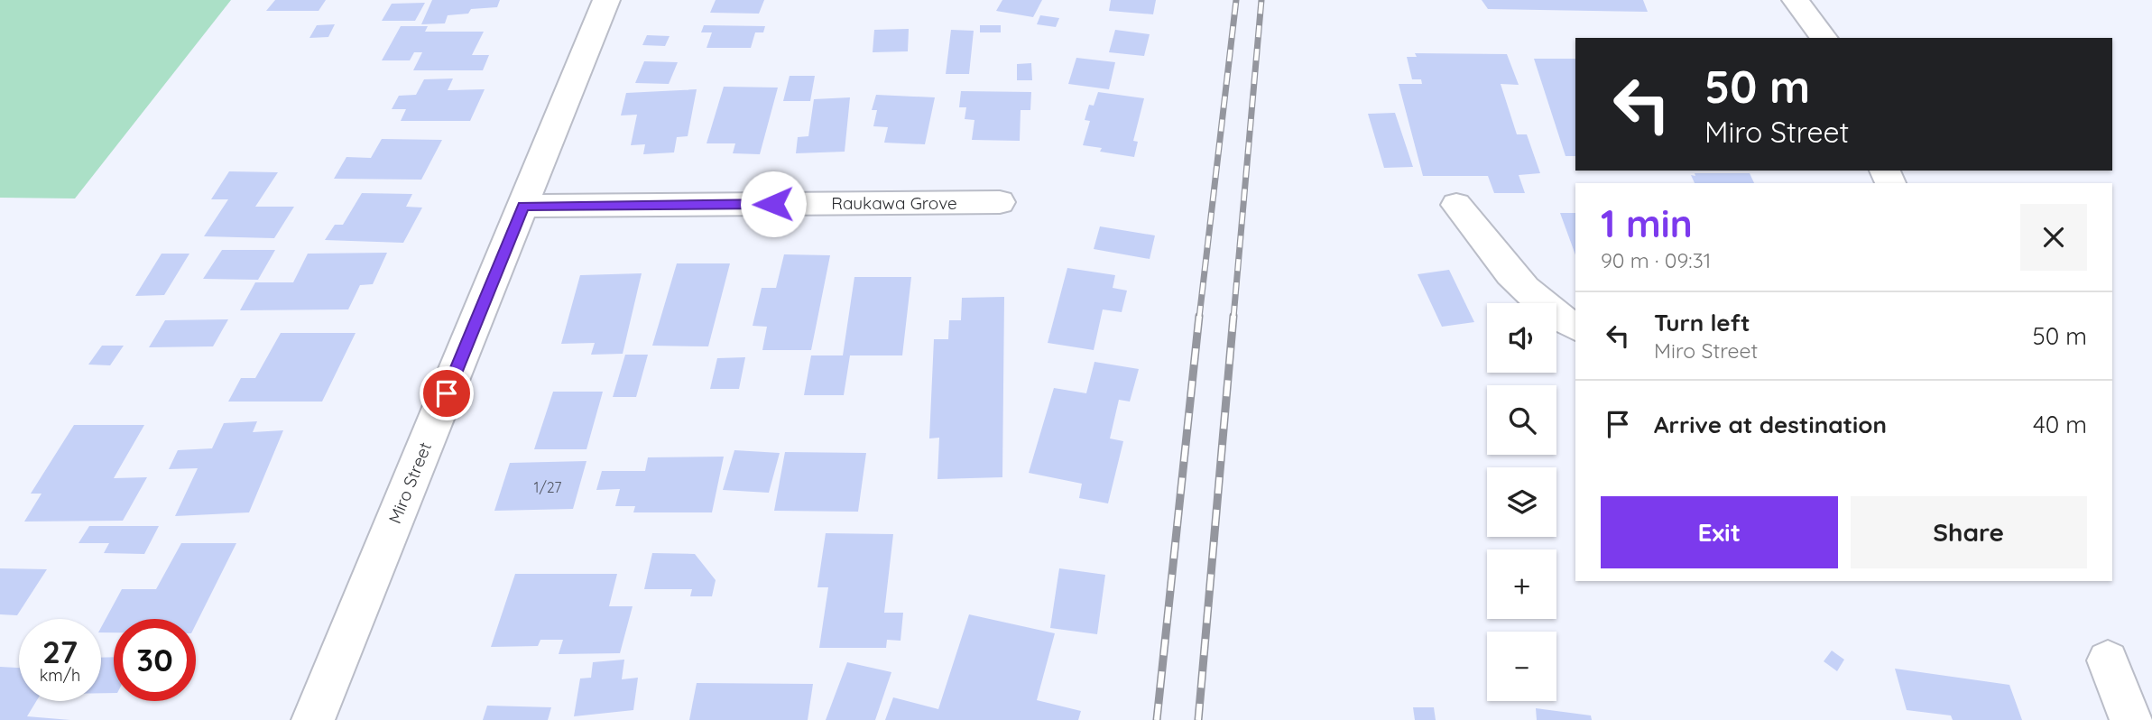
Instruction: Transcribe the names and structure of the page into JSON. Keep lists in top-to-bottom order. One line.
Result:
{"streets":{"street":["Raukawa Grove","Miro Street"]},"crossings":[["Raukawa Grove","Miro Street"]],"house_numbers":["1/27"],"page":{"turn":["50 m","Miro Street"],"heading":["1 min","90 m · 09:31"],"list":[{"name":"Turn left","note":"Miro Street","value":"50 m"},{"name":"Arrive at destination","value":"40 m"}],"map_buttons":["+","−"],"buttons":["Exit","Share"],"speed":"27 km/h","limit":"30"}}
